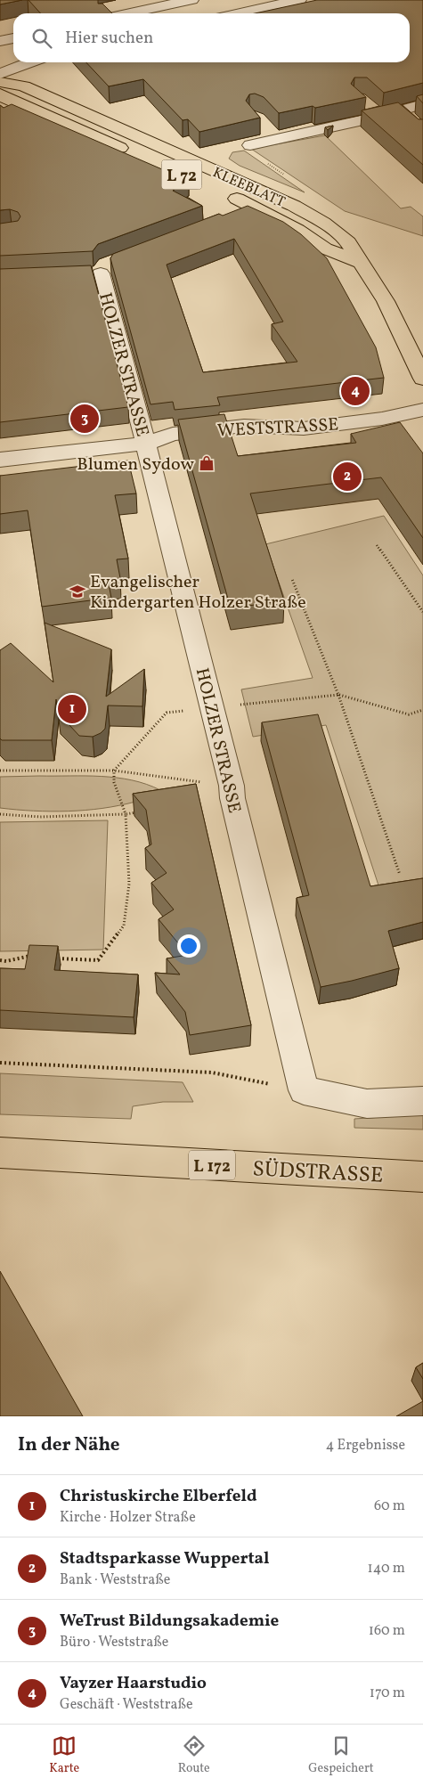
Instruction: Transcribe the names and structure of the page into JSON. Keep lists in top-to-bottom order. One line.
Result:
{"streets":{"main road":["L 72","KLEEBLATT","L 172","SÜDSTRASSE"],"street":["HOLZER STRASSE","WESTSTRASSE"]},"crossings":[["HOLZER STRASSE","WESTSTRASSE"]],"places":{"shop":["Blumen Sydow"],"school or university":["Evangelischer Kindergarten Holzer Straße"]},"page":{"search":"Hier suchen","pins":["4","3","2","1"],"heading":["In der Nähe","4 Ergebnisse"],"list":[{"mark":"1","name":"Christuskirche Elberfeld","note":"Kirche · Holzer Straße","value":"60 m"},{"mark":"2","name":"Stadtsparkasse Wuppertal","note":"Bank · Weststraße","value":"140 m"},{"mark":"3","name":"WeTrust Bildungsakademie","note":"Büro · Weststraße","value":"160 m"},{"mark":"4","name":"Vayzer Haarstudio","note":"Geschäft · Weststraße","value":"170 m"}],"nav":["Karte","Route","Gespeichert"]}}
